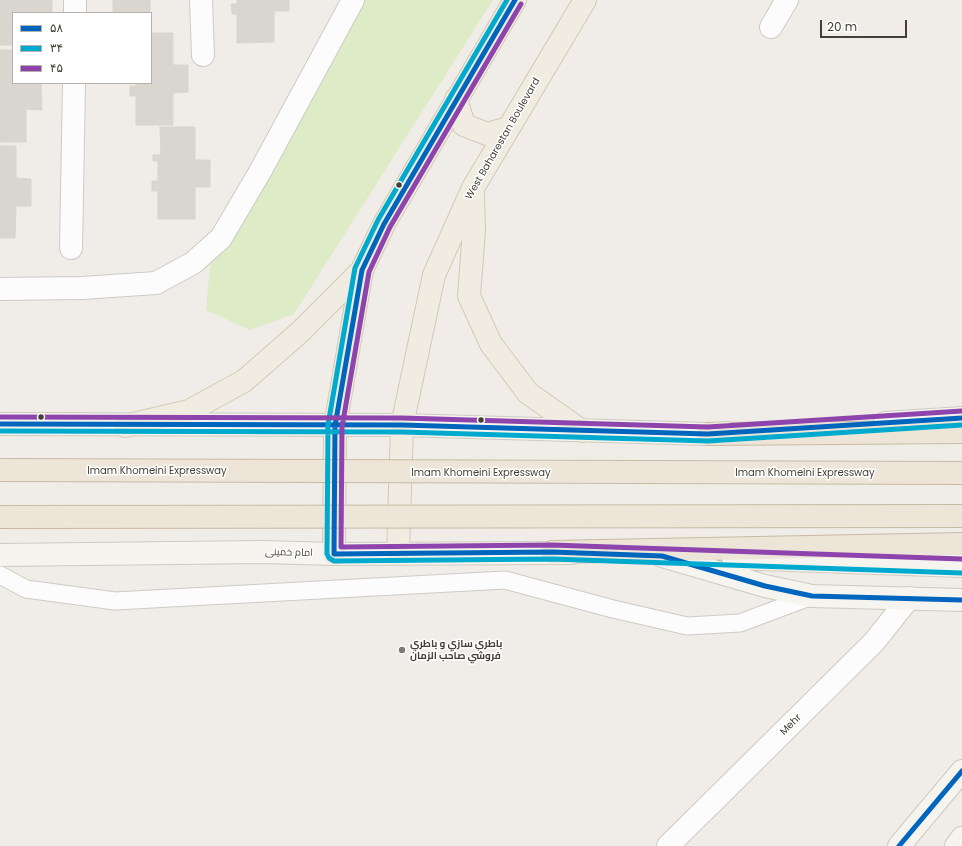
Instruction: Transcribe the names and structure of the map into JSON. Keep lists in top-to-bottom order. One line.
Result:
{"streets":{"highway":["Imam Khomeini Expressway"],"main road":["West Baharestan Boulevard","امام خمینی"],"street":["Mehr"]},"crossings":[["West Baharestan Boulevard","امام خمینی"]],"places":["باطري سازي و باطري فروشي صاحب الزمان"],"lines":["transit line ۵۸","transit line ۳۴","transit line ۴۵"],"legend":["۵۸","۳۴","۴۵"],"scale_bar":"20 m"}
